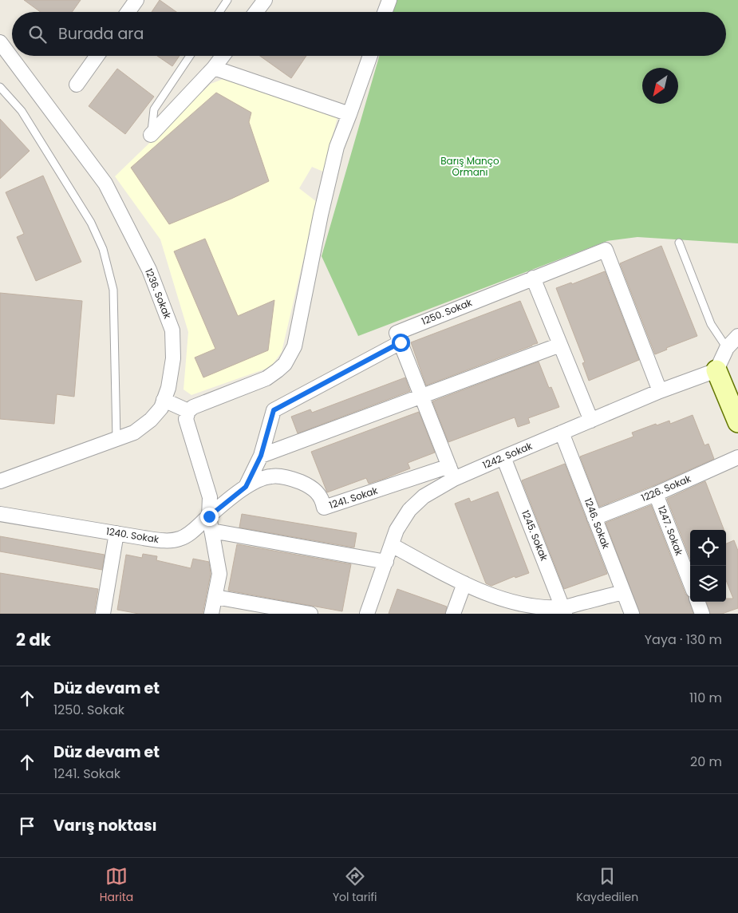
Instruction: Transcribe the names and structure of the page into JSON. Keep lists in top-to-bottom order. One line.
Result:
{"streets":{"street":["1236. Sokak","1250. Sokak","1242. Sokak","1226. Sokak","1241. Sokak","1246. Sokak","1247. Sokak","1240. Sokak","1245. Sokak"]},"crossings":[["1250. Sokak","1242. Sokak"],["1242. Sokak","1241. Sokak"],["1242. Sokak","1246. Sokak"],["1242. Sokak","1245. Sokak"],["1226. Sokak","1246. Sokak"],["1226. Sokak","1247. Sokak"],["1241. Sokak","1240. Sokak"]],"parks":["Barış Manço Ormanı"],"north":"bottom left","page":{"search":"Burada ara","heading":["2 dk","Yaya · 130 m"],"list":[["Düz devam et","1250. Sokak","110 m"],["Düz devam et","1241. Sokak","20 m"],"Varış noktası"],"nav":["Harita","Yol tarifi","Kaydedilen"]}}
